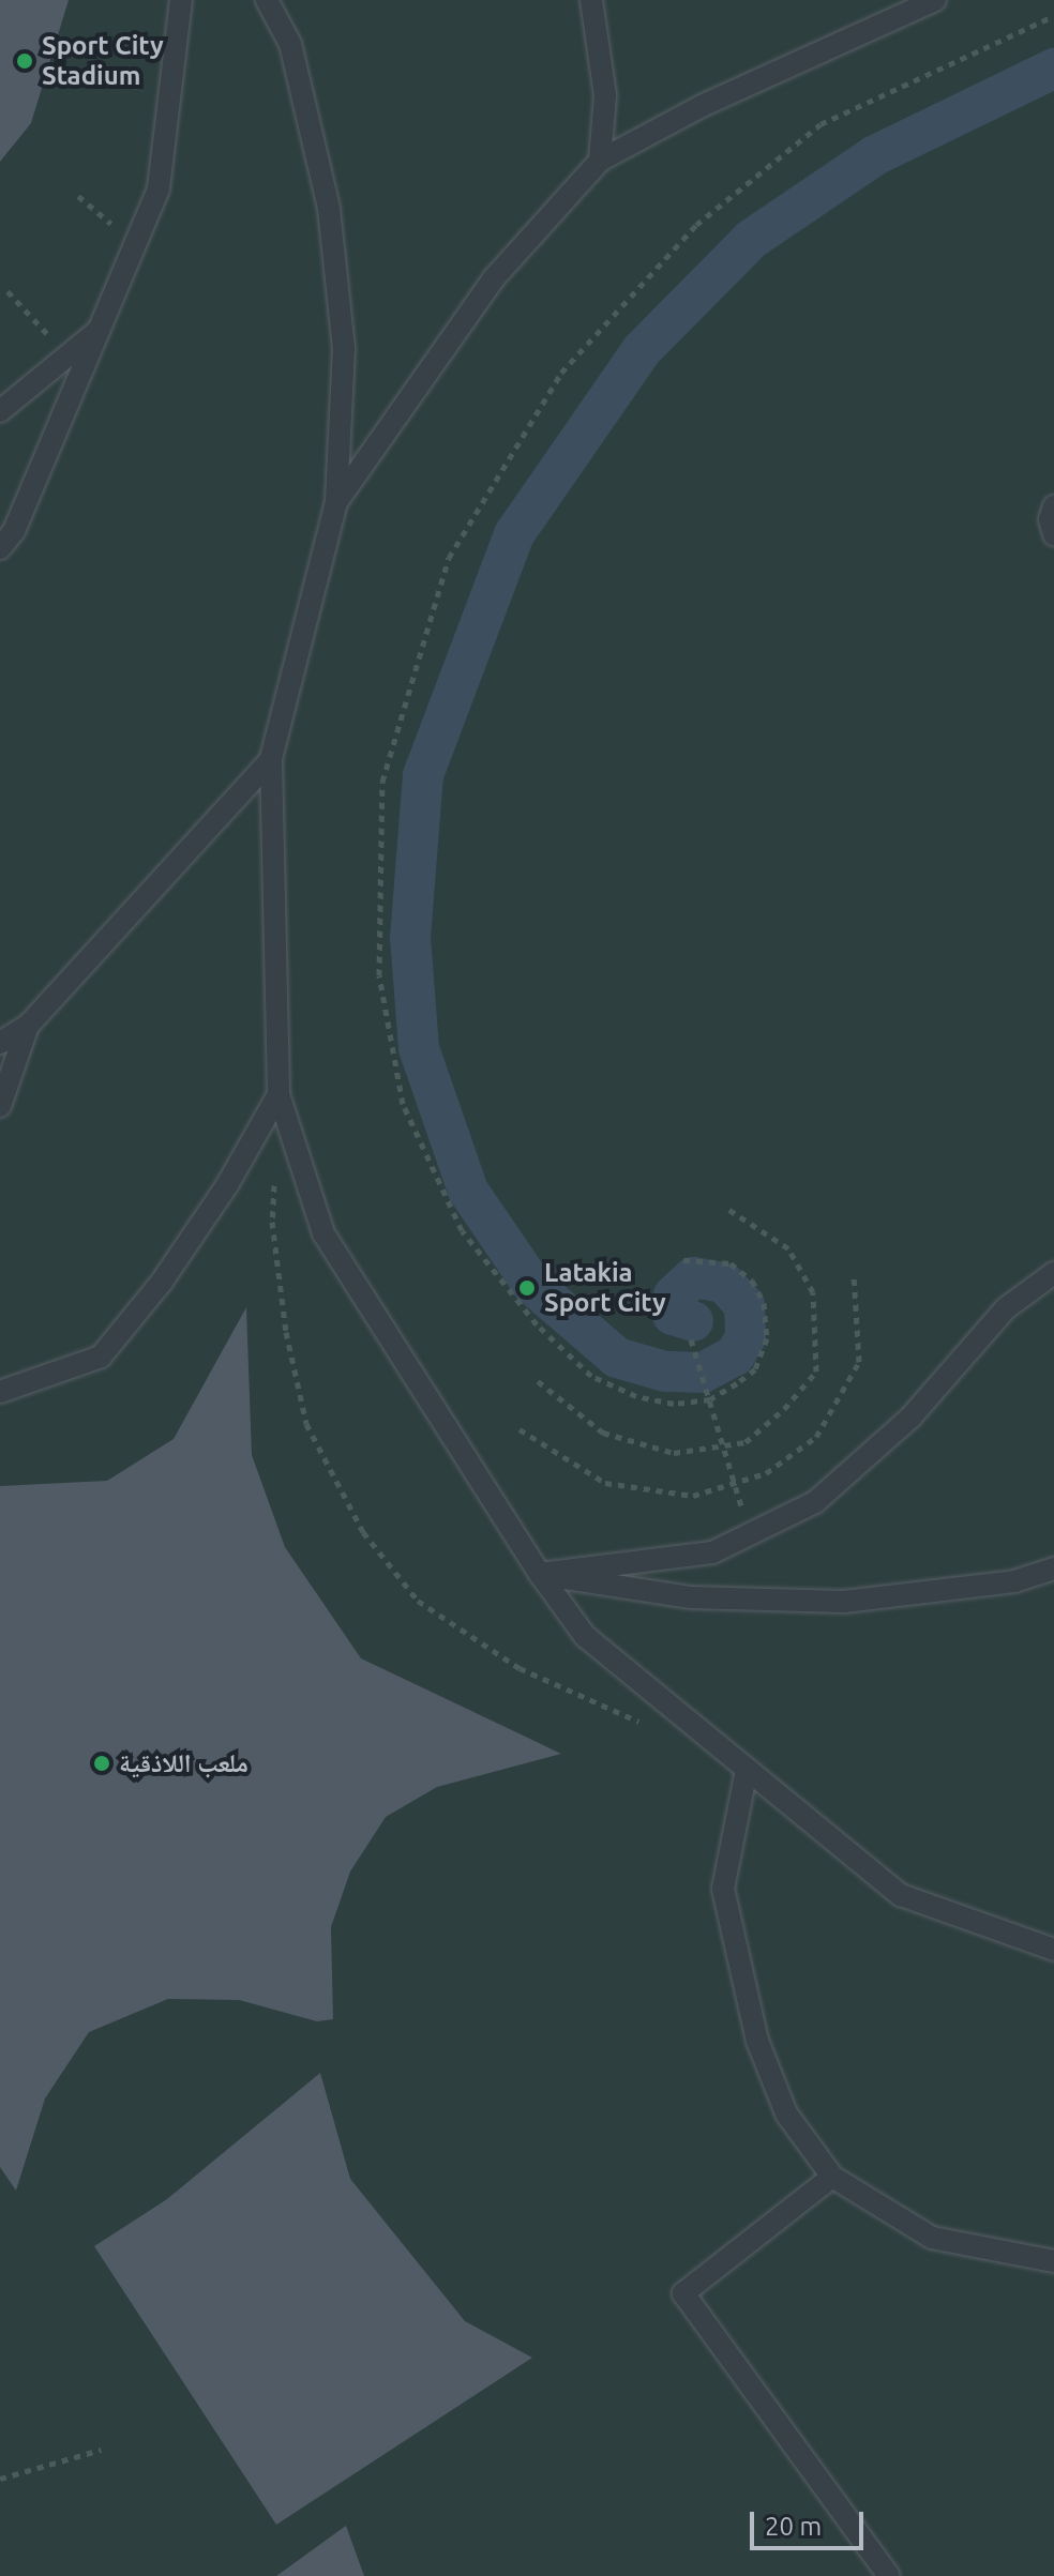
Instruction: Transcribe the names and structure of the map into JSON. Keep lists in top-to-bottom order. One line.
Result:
{"places":["Sport City Stadium","Latakia Sport City","ملعب اللاذقية"],"scale_bar":"20 m"}
